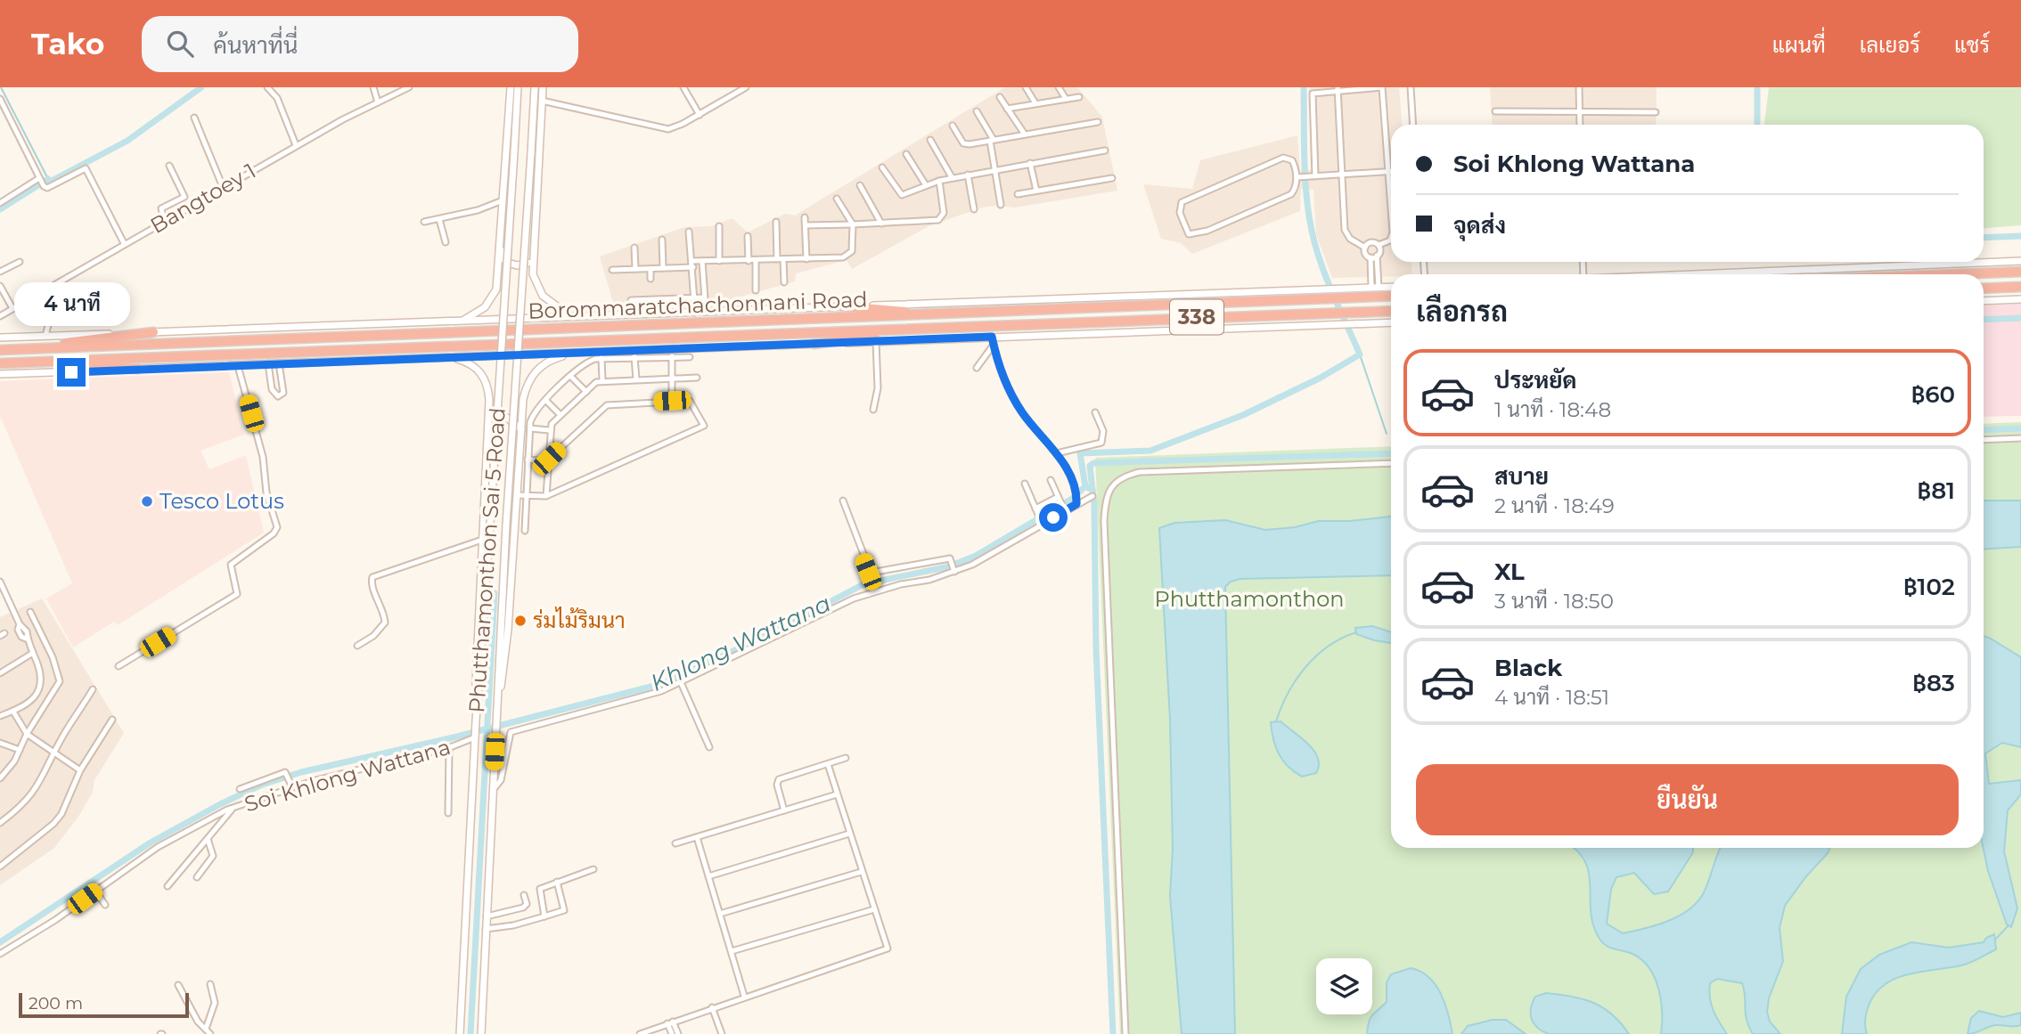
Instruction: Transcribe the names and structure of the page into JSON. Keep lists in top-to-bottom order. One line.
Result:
{"streets":{"highway":["Borommaratchachonnani Road","338"],"main road":["Phutthamonthon Sai 5 Road"],"street":["Bangtoey 1","Soi Khlong Wattana"]},"crossings":[["Phutthamonthon Sai 5 Road","Soi Khlong Wattana"]],"water":["Khlong Wattana"],"parks":["Phutthamonthon"],"places":["Tesco Lotus","ร่มไม้ริมนา"],"scale_bar":"200 m","page":{"header":"Tako","search":"ค้นหาที่นี่","nav":["แผนที่","เลเยอร์","แชร์"],"banner":["Soi Khlong Wattana","จุดส่ง"],"heading":"เลือกรถ","bubble":"4 นาที","list":[{"name":"ประหยัด","note":"1 นาที · 18:48","value":"฿60"},{"name":"สบาย","note":"2 นาที · 18:49","value":"฿81"},{"name":"XL","note":"3 นาที · 18:50","value":"฿102"},{"name":"Black","note":"4 นาที · 18:51","value":"฿83"}],"buttons":"ยืนยัน","scale":"200 m"}}
